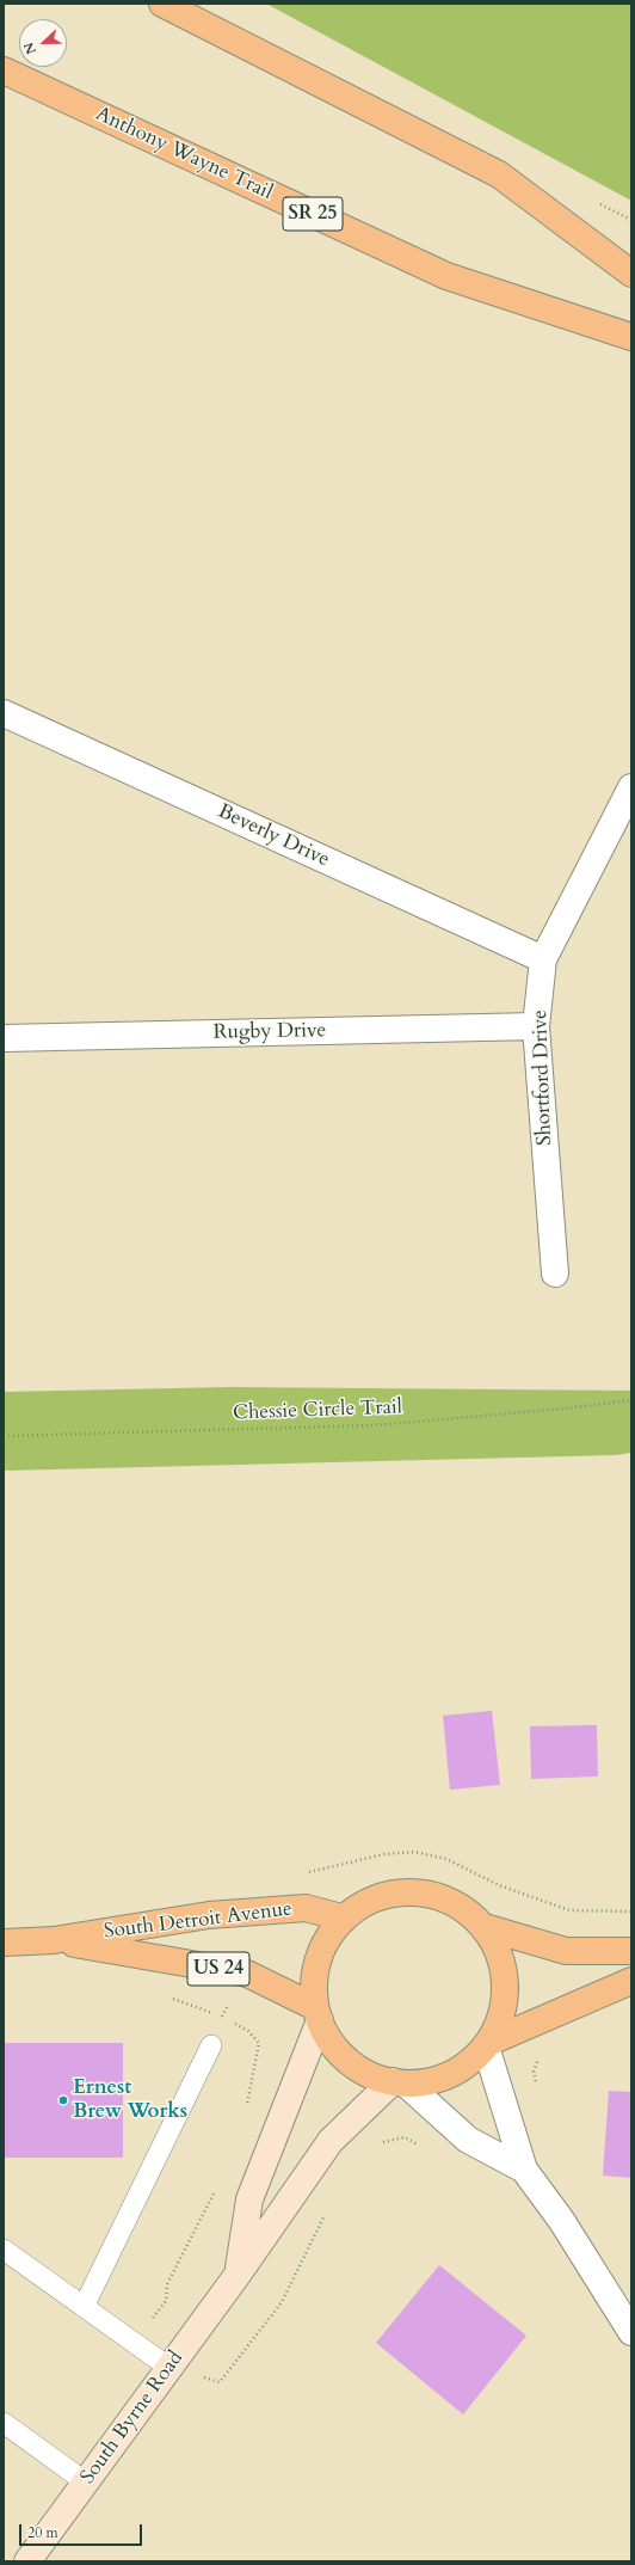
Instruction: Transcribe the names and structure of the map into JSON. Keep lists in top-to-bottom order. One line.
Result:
{"streets":{"main road":["Anthony Wayne Trail","SR 25","South Detroit Avenue","US 24","South Byrne Road"],"street":["Beverly Drive","Rugby Drive","Shortford Drive"],"path":["Chessie Circle Trail"]},"crossings":[["Beverly Drive","Shortford Drive"],["Rugby Drive","Shortford Drive"],["South Detroit Avenue","South Byrne Road"]],"places":["Ernest Brew Works"],"scale_bar":"20 m","north":"left"}
